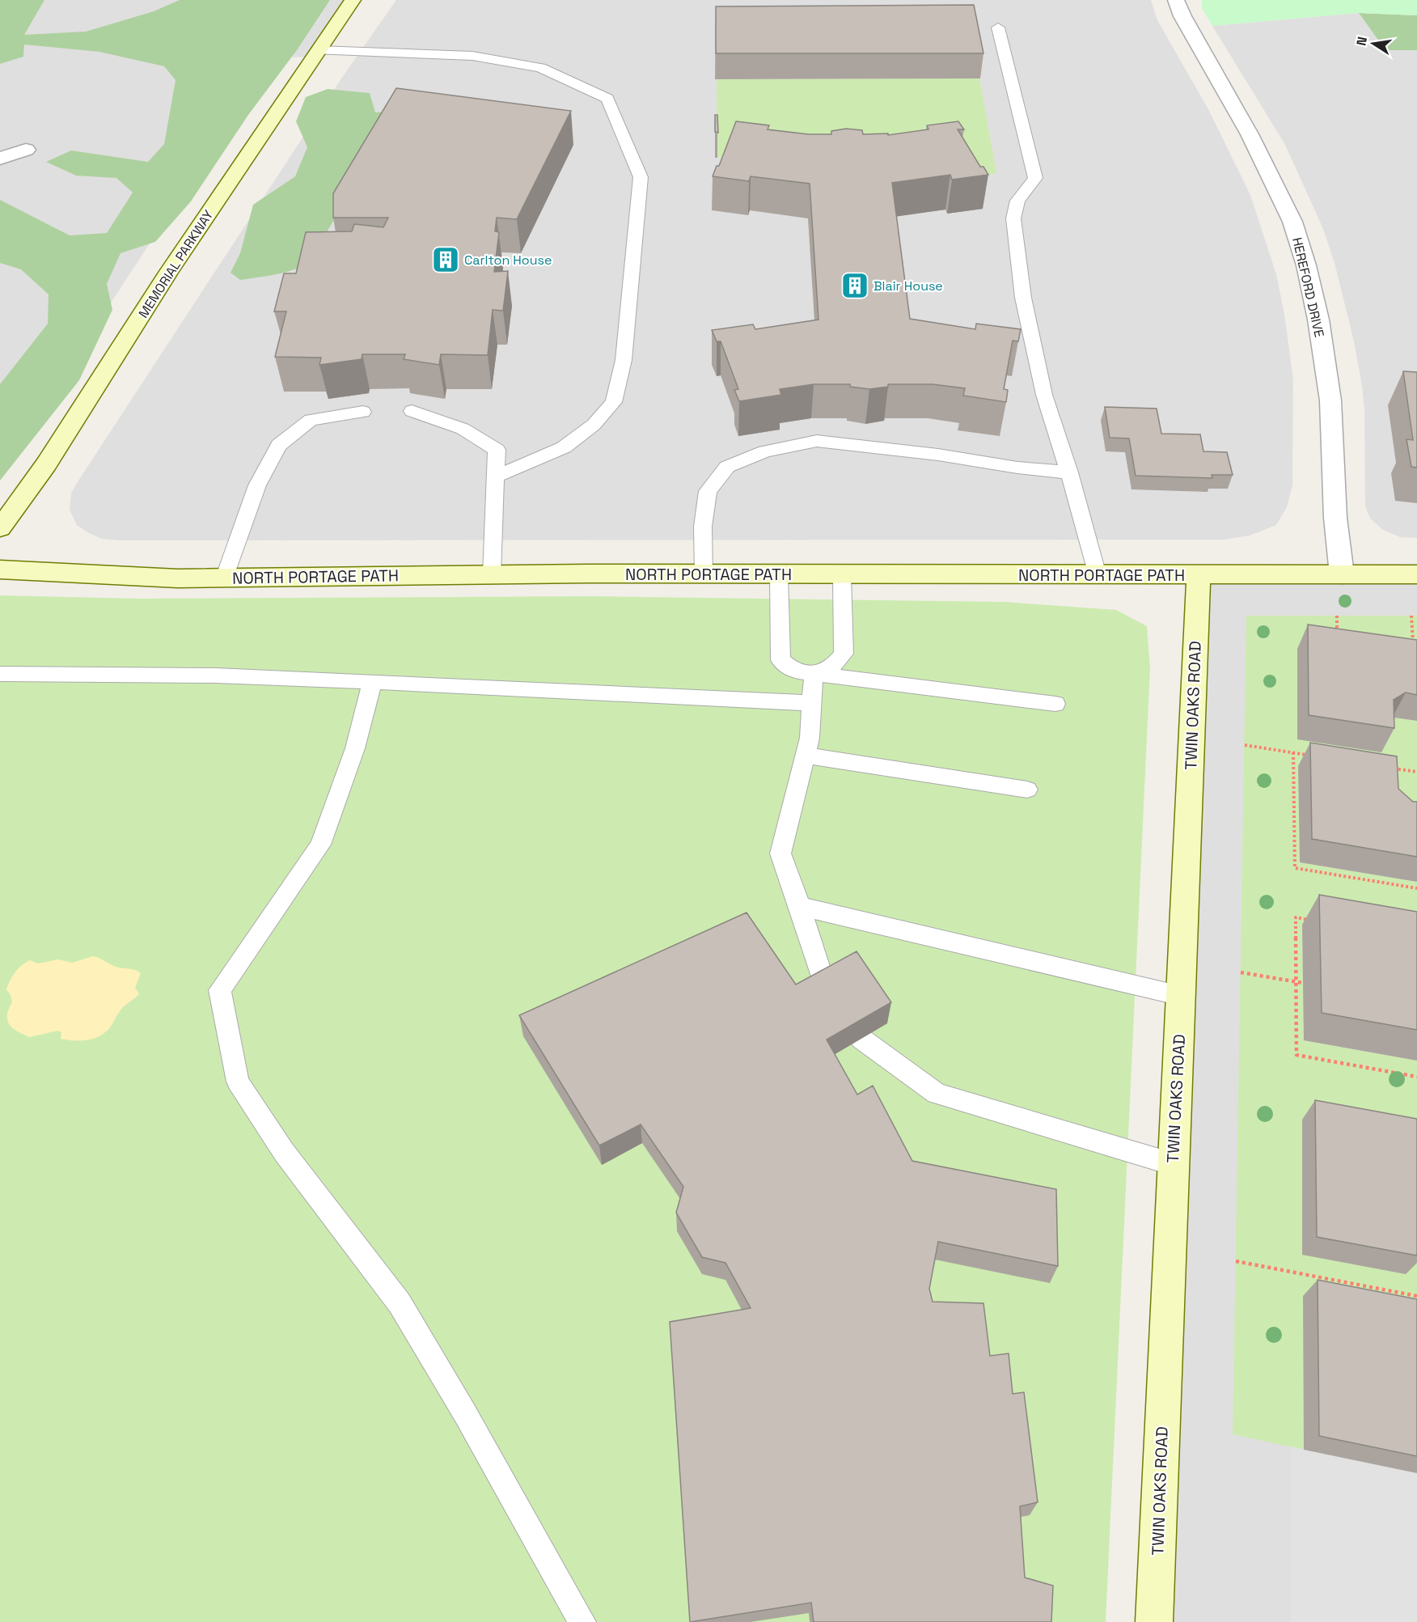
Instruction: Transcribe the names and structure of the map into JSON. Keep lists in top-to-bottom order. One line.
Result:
{"streets":{"main road":["MEMORIAL PARKWAY","NORTH PORTAGE PATH","TWIN OAKS ROAD"],"street":["HEREFORD DRIVE"]},"crossings":[["HEREFORD DRIVE","NORTH PORTAGE PATH"],["NORTH PORTAGE PATH","TWIN OAKS ROAD"]],"places":{"building":["Carlton House","Blair House"]},"north":"left"}
